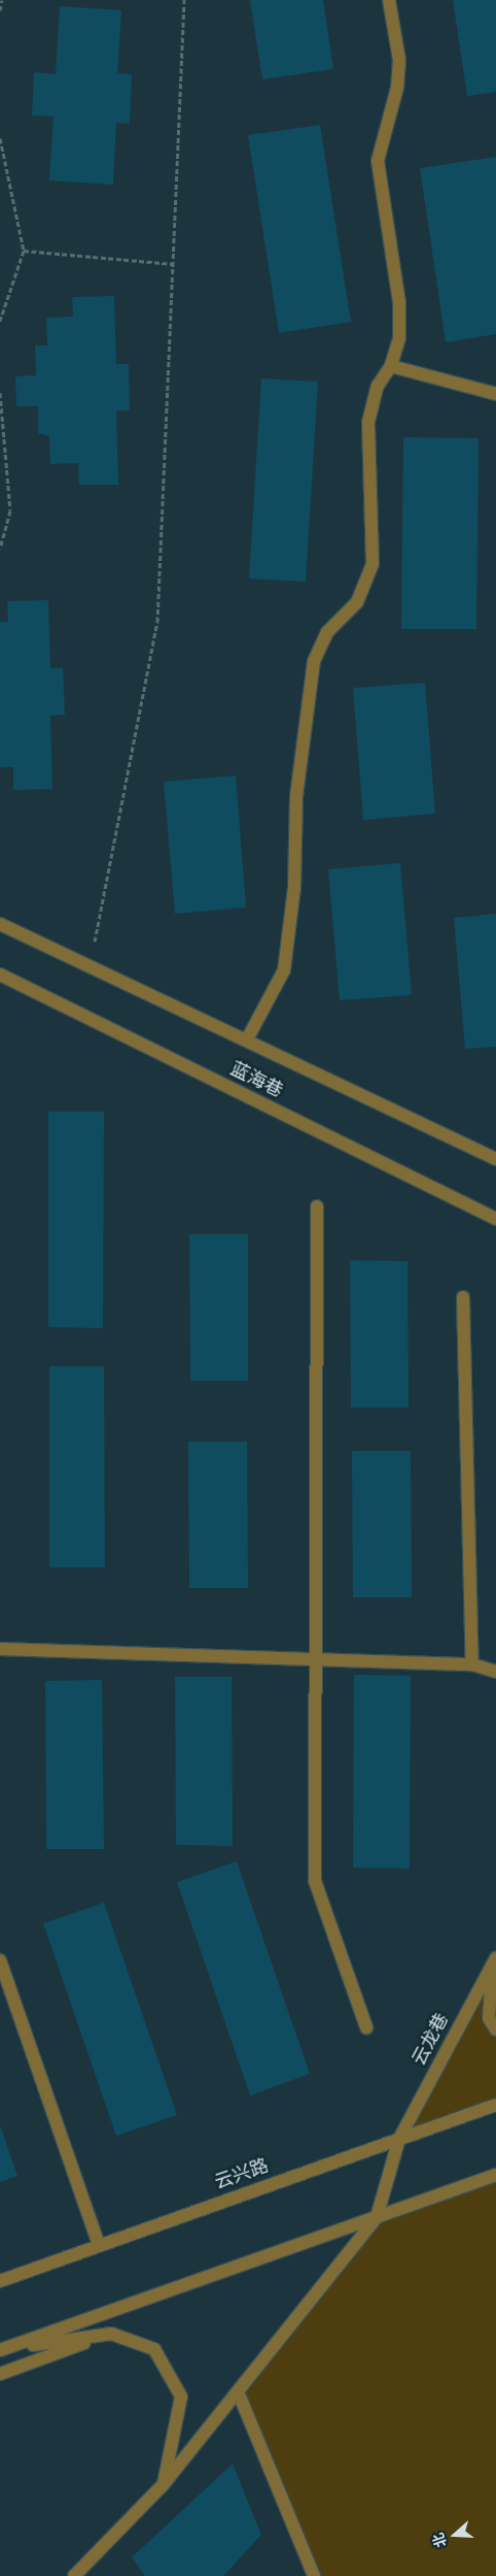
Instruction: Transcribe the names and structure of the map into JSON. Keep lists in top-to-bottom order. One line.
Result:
{"streets":{"street":["蓝海巷","云龙巷","云兴路"]},"crossings":[["云龙巷","云兴路"]],"north":"left"}
